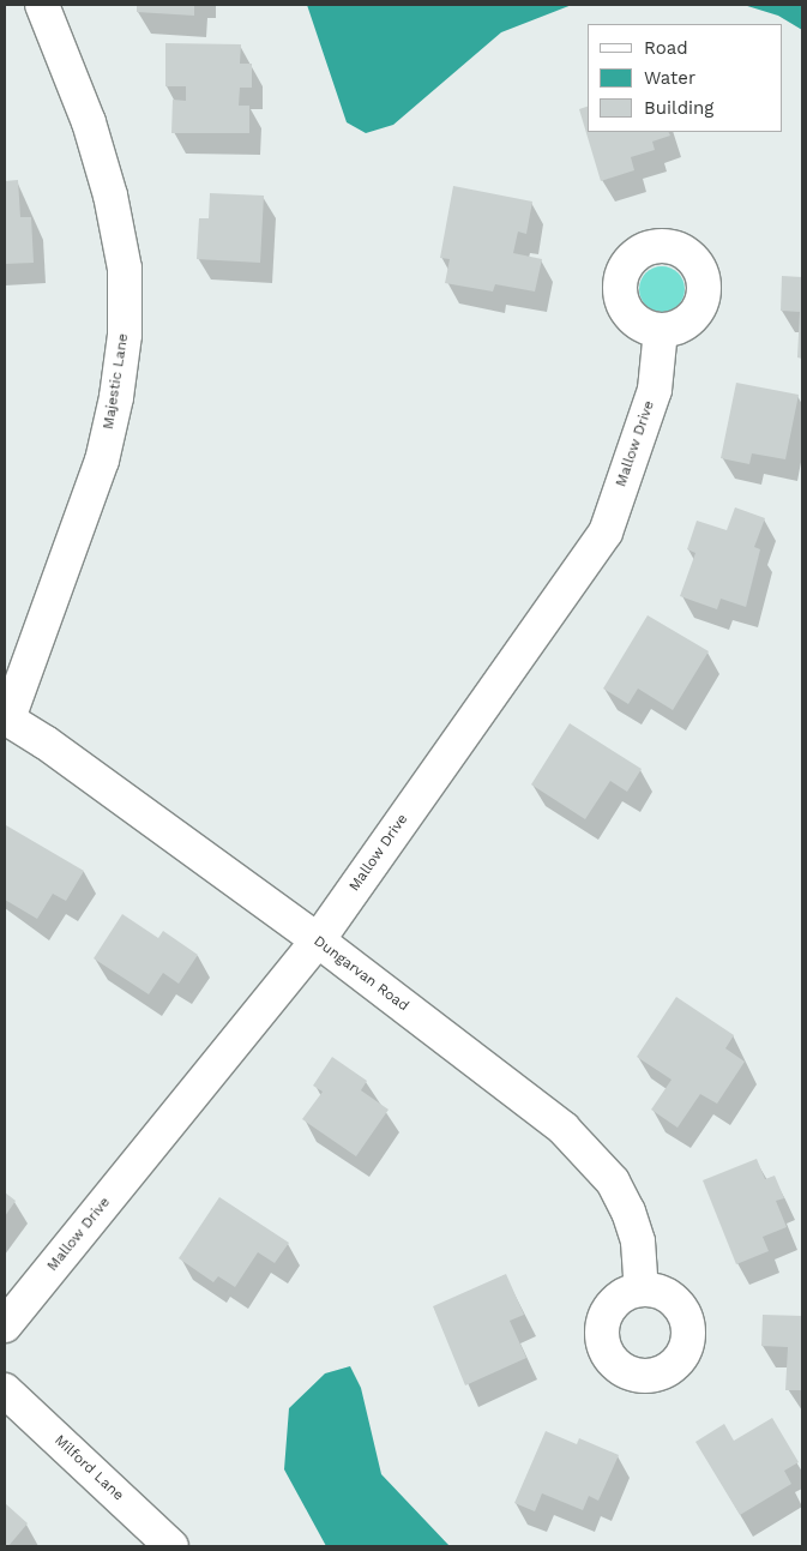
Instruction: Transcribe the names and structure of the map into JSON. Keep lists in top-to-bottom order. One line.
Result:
{"streets":{"street":["Majestic Lane","Mallow Drive","Dungarvan Road","Milford Lane"]},"crossings":[["Majestic Lane","Dungarvan Road"],["Mallow Drive","Dungarvan Road"]],"legend":["Road","Water","Building"]}
